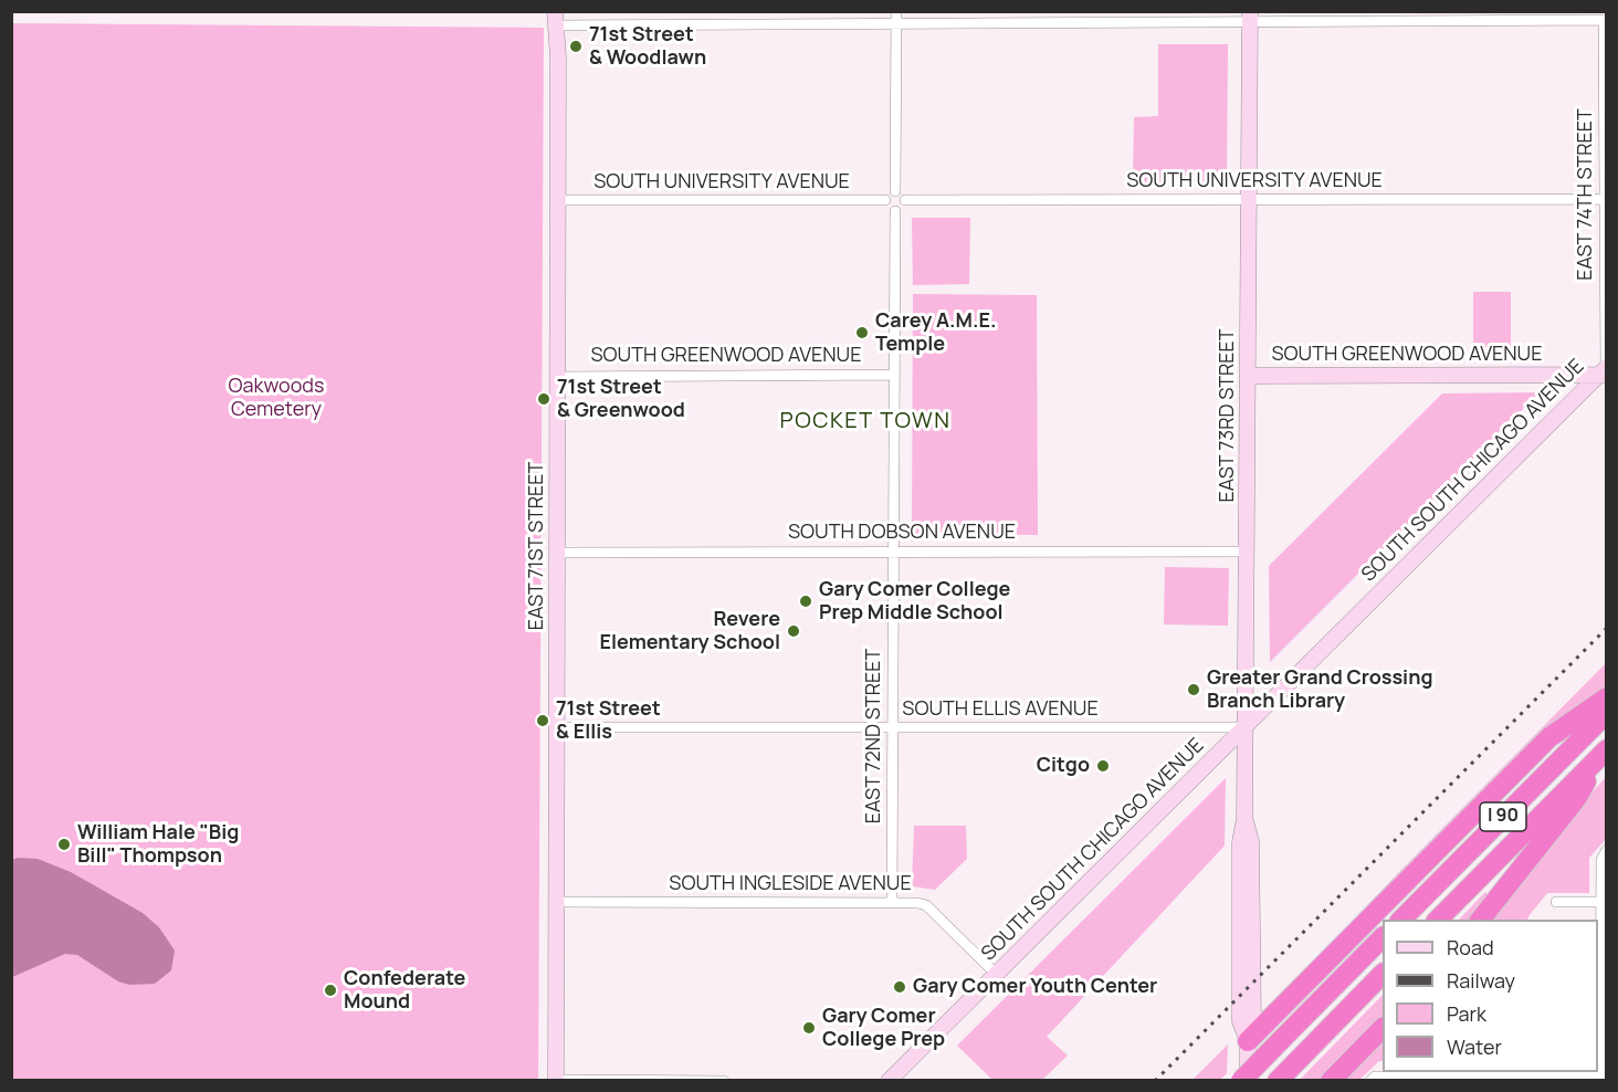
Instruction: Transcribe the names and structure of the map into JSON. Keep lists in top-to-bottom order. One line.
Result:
{"streets":{"highway":["I 90"],"main road":["SOUTH GREENWOOD AVENUE","EAST 73RD STREET","SOUTH SOUTH CHICAGO AVENUE","EAST 71ST STREET"],"street":["SOUTH UNIVERSITY AVENUE","EAST 74TH STREET","SOUTH DOBSON AVENUE","SOUTH ELLIS AVENUE","EAST 72ND STREET","SOUTH INGLESIDE AVENUE"]},"crossings":[["SOUTH UNIVERSITY AVENUE","EAST 74TH STREET"],["SOUTH UNIVERSITY AVENUE","EAST 73RD STREET"],["SOUTH UNIVERSITY AVENUE","EAST 71ST STREET"],["SOUTH UNIVERSITY AVENUE","EAST 72ND STREET"],["EAST 74TH STREET","SOUTH GREENWOOD AVENUE"],["EAST 74TH STREET","SOUTH SOUTH CHICAGO AVENUE"],["SOUTH GREENWOOD AVENUE","EAST 73RD STREET"],["SOUTH GREENWOOD AVENUE","SOUTH SOUTH CHICAGO AVENUE"],["SOUTH GREENWOOD AVENUE","EAST 71ST STREET"],["SOUTH GREENWOOD AVENUE","EAST 72ND STREET"],["EAST 73RD STREET","SOUTH SOUTH CHICAGO AVENUE"],["EAST 73RD STREET","SOUTH DOBSON AVENUE"],["EAST 73RD STREET","SOUTH ELLIS AVENUE"],["SOUTH SOUTH CHICAGO AVENUE","SOUTH ELLIS AVENUE"],["SOUTH SOUTH CHICAGO AVENUE","SOUTH INGLESIDE AVENUE"],["SOUTH DOBSON AVENUE","EAST 71ST STREET"],["SOUTH DOBSON AVENUE","EAST 72ND STREET"],["EAST 71ST STREET","SOUTH ELLIS AVENUE"],["EAST 71ST STREET","SOUTH INGLESIDE AVENUE"],["SOUTH ELLIS AVENUE","EAST 72ND STREET"],["EAST 72ND STREET","SOUTH INGLESIDE AVENUE"]],"districts":["POCKET TOWN"],"parks":["Oakwoods Cemetery"],"places":["71st Street & Woodlawn","Carey A.M.E. Temple","71st Street & Greenwood","Gary Comer College Prep Middle School","Revere Elementary School","Greater Grand Crossing Branch Library","71st Street & Ellis","Citgo","William Hale \"Big Bill\" Thompson","Gary Comer Youth Center","Confederate Mound","Gary Comer College Prep"],"legend":["Road","Railway","Park","Water"]}
